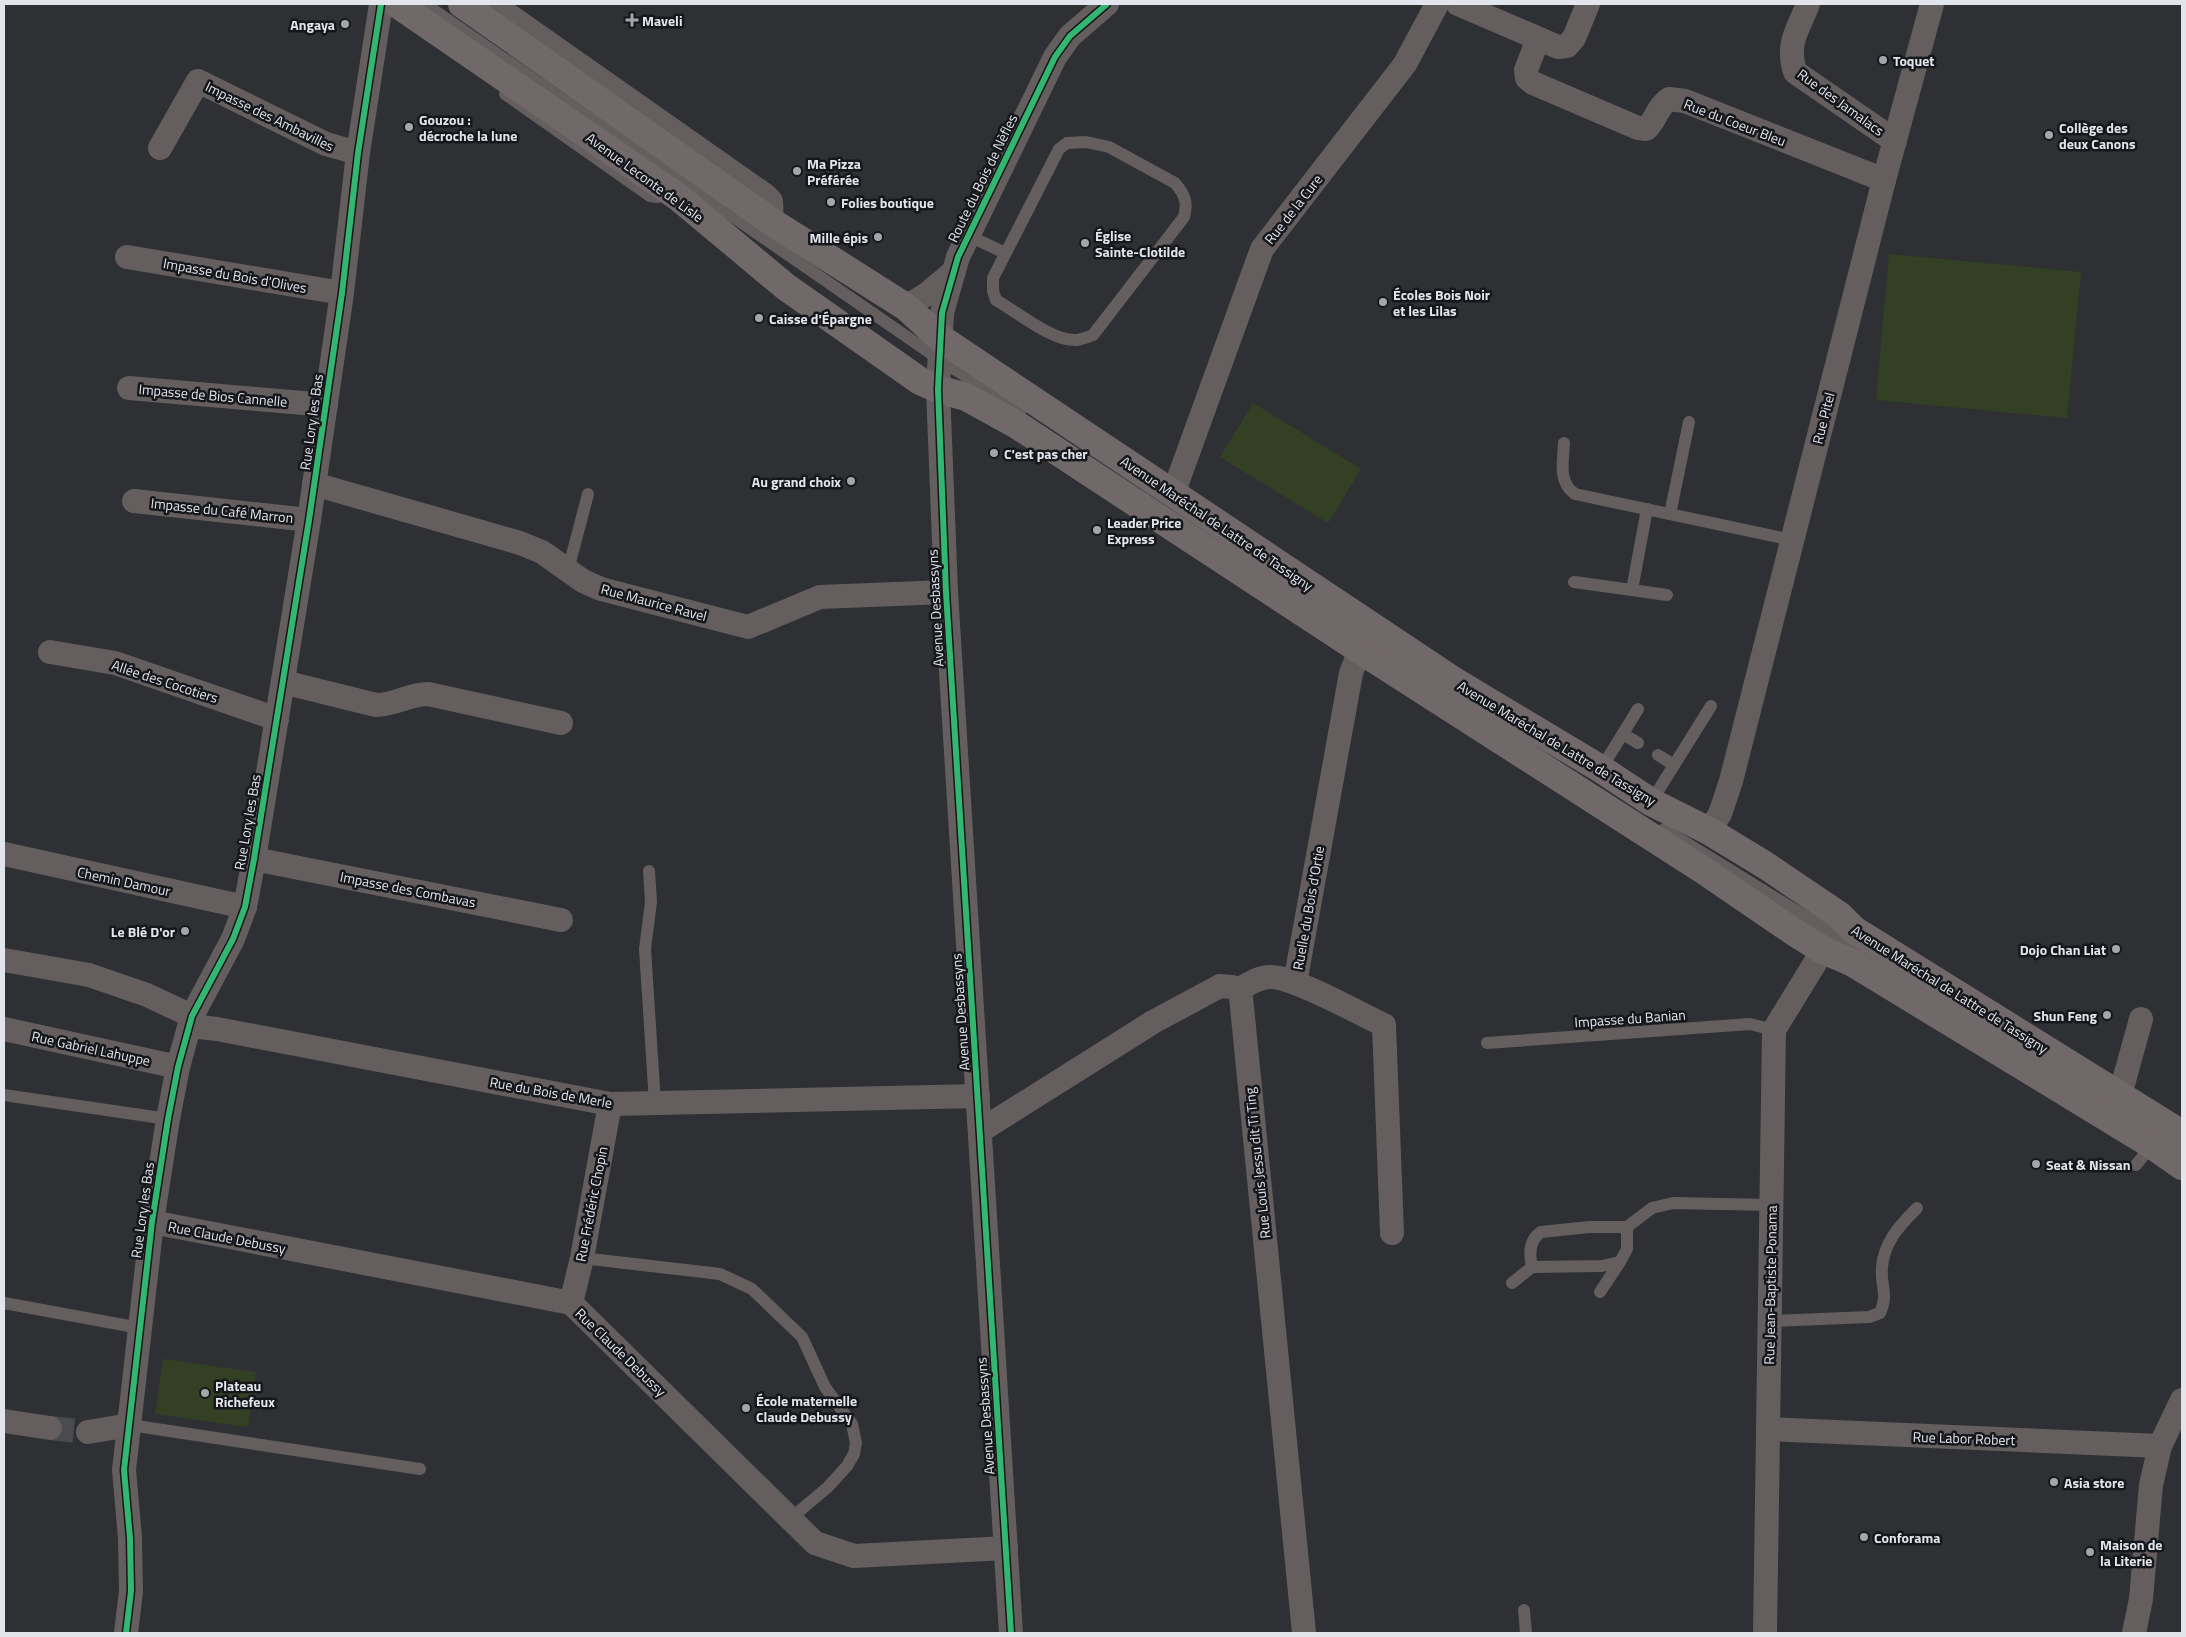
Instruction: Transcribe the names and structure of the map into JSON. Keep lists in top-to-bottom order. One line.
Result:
{"streets":{"main road":["Avenue Leconte de Lisle","Avenue Maréchal de Lattre de Tassigny"],"street":["Rue des Jamalacs","Impasse des Ambavilles","Rue du Coeur Bleu","Route du Bois de Nèfles","Rue de la Cure","Impasse du Bois d'Olives","Impasse de Bios Cannelle","Rue Pitel","Rue Lory les Bas","Impasse du Café Marron","Rue Maurice Ravel","Avenue Desbassyns","Allée des Cocotiers","Chemin Damour","Impasse des Combavas","Ruelle du Bois d'Ortie","Rue Gabriel Lahuppe","Rue du Bois de Merle","Rue Louis Jessu dit Ti Ting","Rue Frédéric Chopin","Rue Claude Debussy","Rue Jean-Baptiste Ponama","Rue Labor Robert"],"lane":["Impasse du Banian"]},"crossings":[["Rue des Jamalacs","Rue Pitel"],["Impasse des Ambavilles","Rue Lory les Bas"],["Rue du Coeur Bleu","Rue Pitel"],["Avenue Leconte de Lisle","Route du Bois de Nèfles"],["Avenue Leconte de Lisle","Avenue Maréchal de Lattre de Tassigny"],["Avenue Leconte de Lisle","Avenue Desbassyns"],["Route du Bois de Nèfles","Avenue Maréchal de Lattre de Tassigny"],["Route du Bois de Nèfles","Avenue Desbassyns"],["Rue de la Cure","Avenue Maréchal de Lattre de Tassigny"],["Impasse du Bois d'Olives","Rue Lory les Bas"],["Impasse de Bios Cannelle","Rue Lory les Bas"],["Rue Pitel","Avenue Maréchal de Lattre de Tassigny"],["Rue Lory les Bas","Impasse du Café Marron"],["Rue Lory les Bas","Rue Maurice Ravel"],["Rue Lory les Bas","Allée des Cocotiers"],["Rue Lory les Bas","Chemin Damour"],["Rue Lory les Bas","Impasse des Combavas"],["Rue Lory les Bas","Rue Gabriel Lahuppe"],["Rue Lory les Bas","Rue du Bois de Merle"],["Rue Lory les Bas","Rue Claude Debussy"],["Avenue Maréchal de Lattre de Tassigny","Avenue Desbassyns"],["Avenue Maréchal de Lattre de Tassigny","Ruelle du Bois d'Ortie"],["Rue Maurice Ravel","Avenue Desbassyns"],["Avenue Desbassyns","Rue du Bois de Merle"],["Avenue Desbassyns","Rue Claude Debussy"],["Impasse du Banian","Rue Jean-Baptiste Ponama"],["Rue du Bois de Merle","Rue Frédéric Chopin"],["Rue Frédéric Chopin","Rue Claude Debussy"],["Rue Jean-Baptiste Ponama","Rue Labor Robert"]],"places":{"health":["Maveli"],"other":["Angaya","Toquet","Gouzou : décroche la lune","Collège des deux Canons","Ma Pizza Préférée","Folies boutique","Mille épis","Église Sainte-Clotilde","Écoles Bois Noir et les Lilas","Caisse d'Épargne","C'est pas cher","Au grand choix","Leader Price Express","Le Blé D'or","Dojo Chan Liat","Shun Feng","Seat & Nissan","Plateau Richefeux","École maternelle Claude Debussy","Asia store","Conforama","Maison de la Literie"]}}
